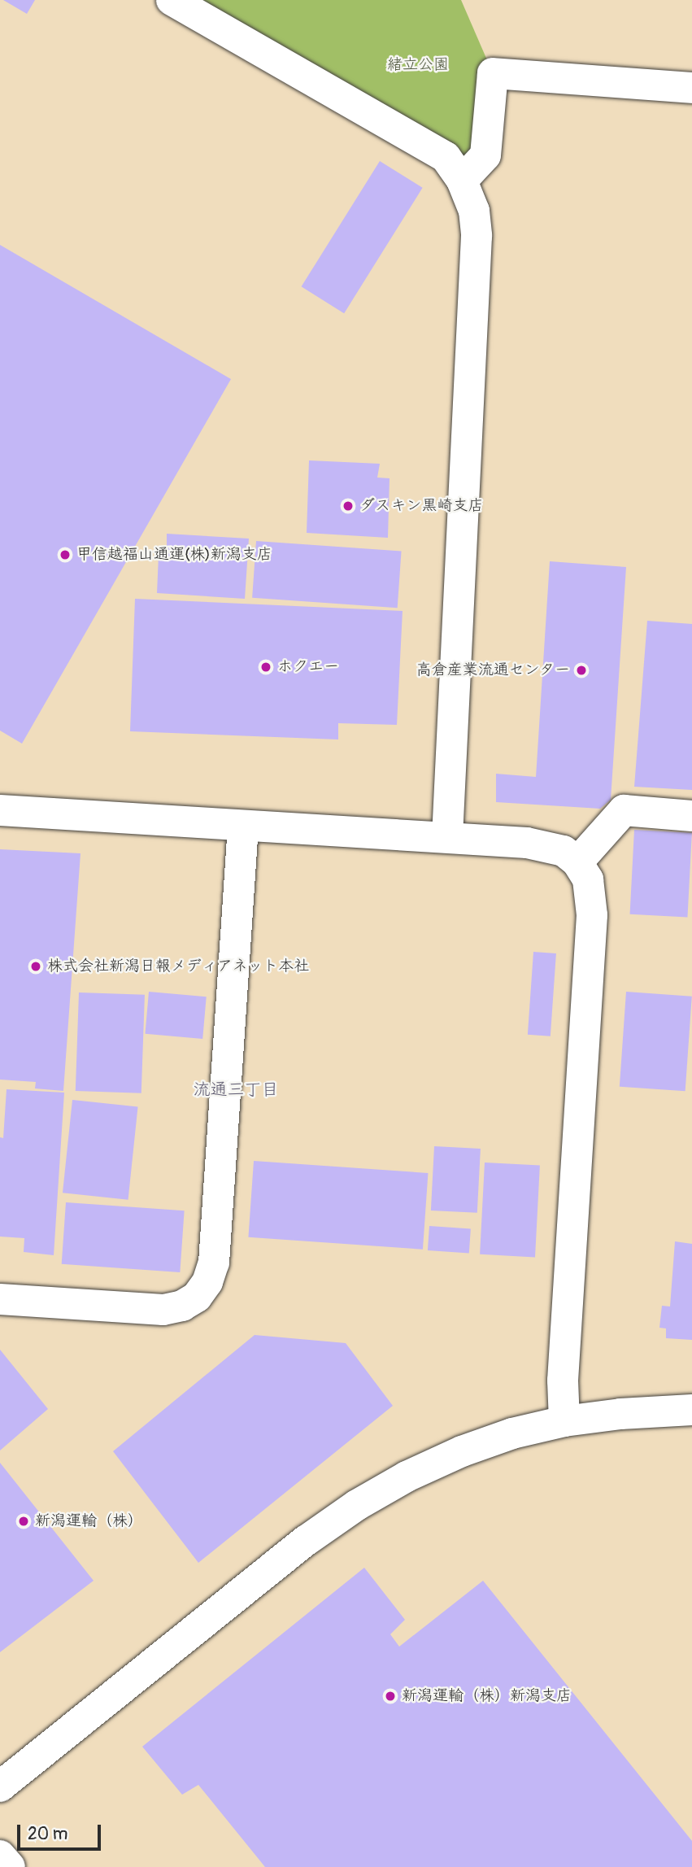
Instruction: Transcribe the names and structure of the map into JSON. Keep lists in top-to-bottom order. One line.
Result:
{"districts":["流通三丁目"],"parks":["緒立公園"],"places":["ダスキン黒崎支店","甲信越福山通運(株)新潟支店","ホクエー","高倉産業流通センター","株式会社新潟日報メディアネット本社","新潟運輸（株）","新潟運輸（株）新潟支店"],"scale_bar":"20 m"}
